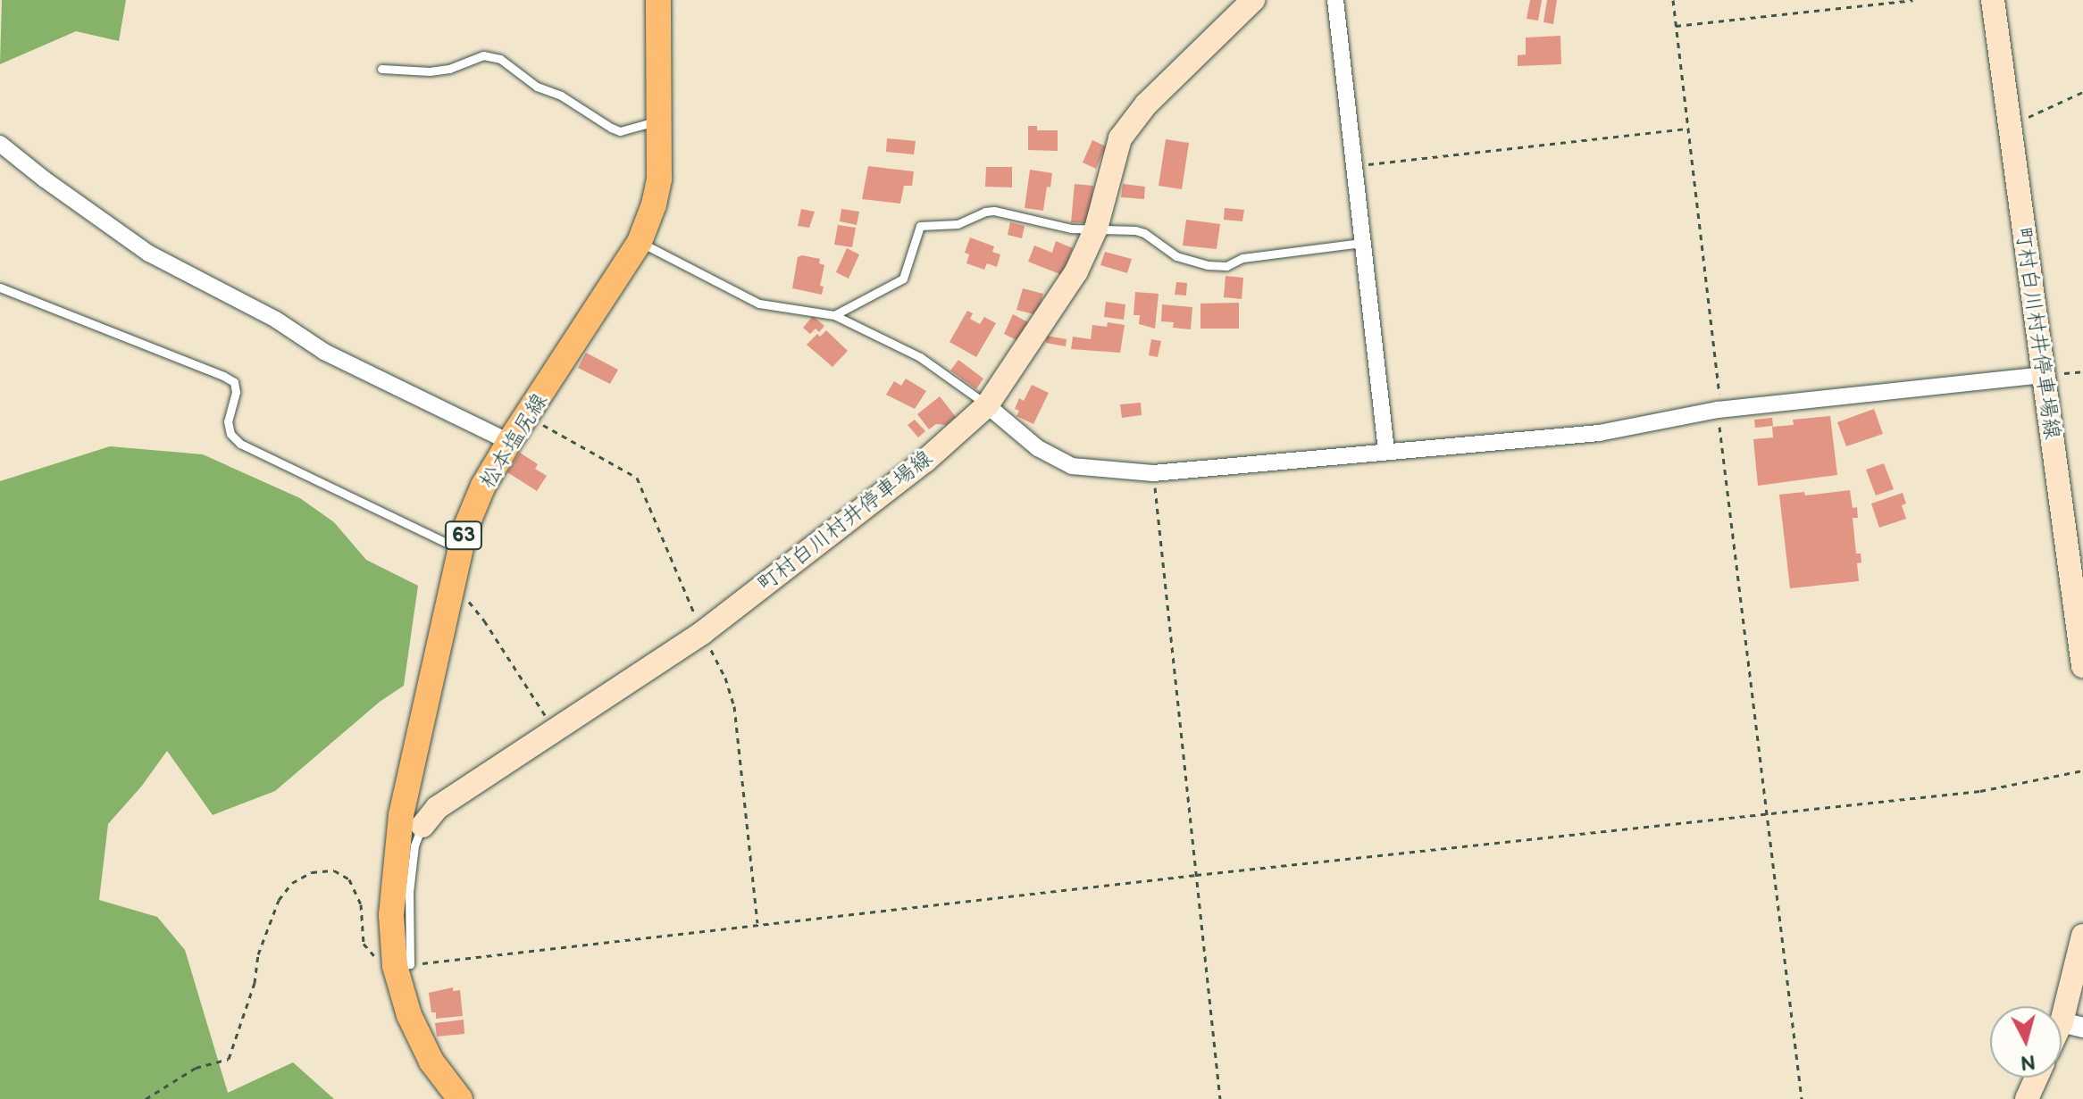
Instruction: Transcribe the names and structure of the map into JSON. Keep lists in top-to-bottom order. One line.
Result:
{"streets":{"main road":["町村白川村井停車場線","松本塩尻線","63"]},"crossings":[["町村白川村井停車場線","松本塩尻線"]],"north":"bottom"}
